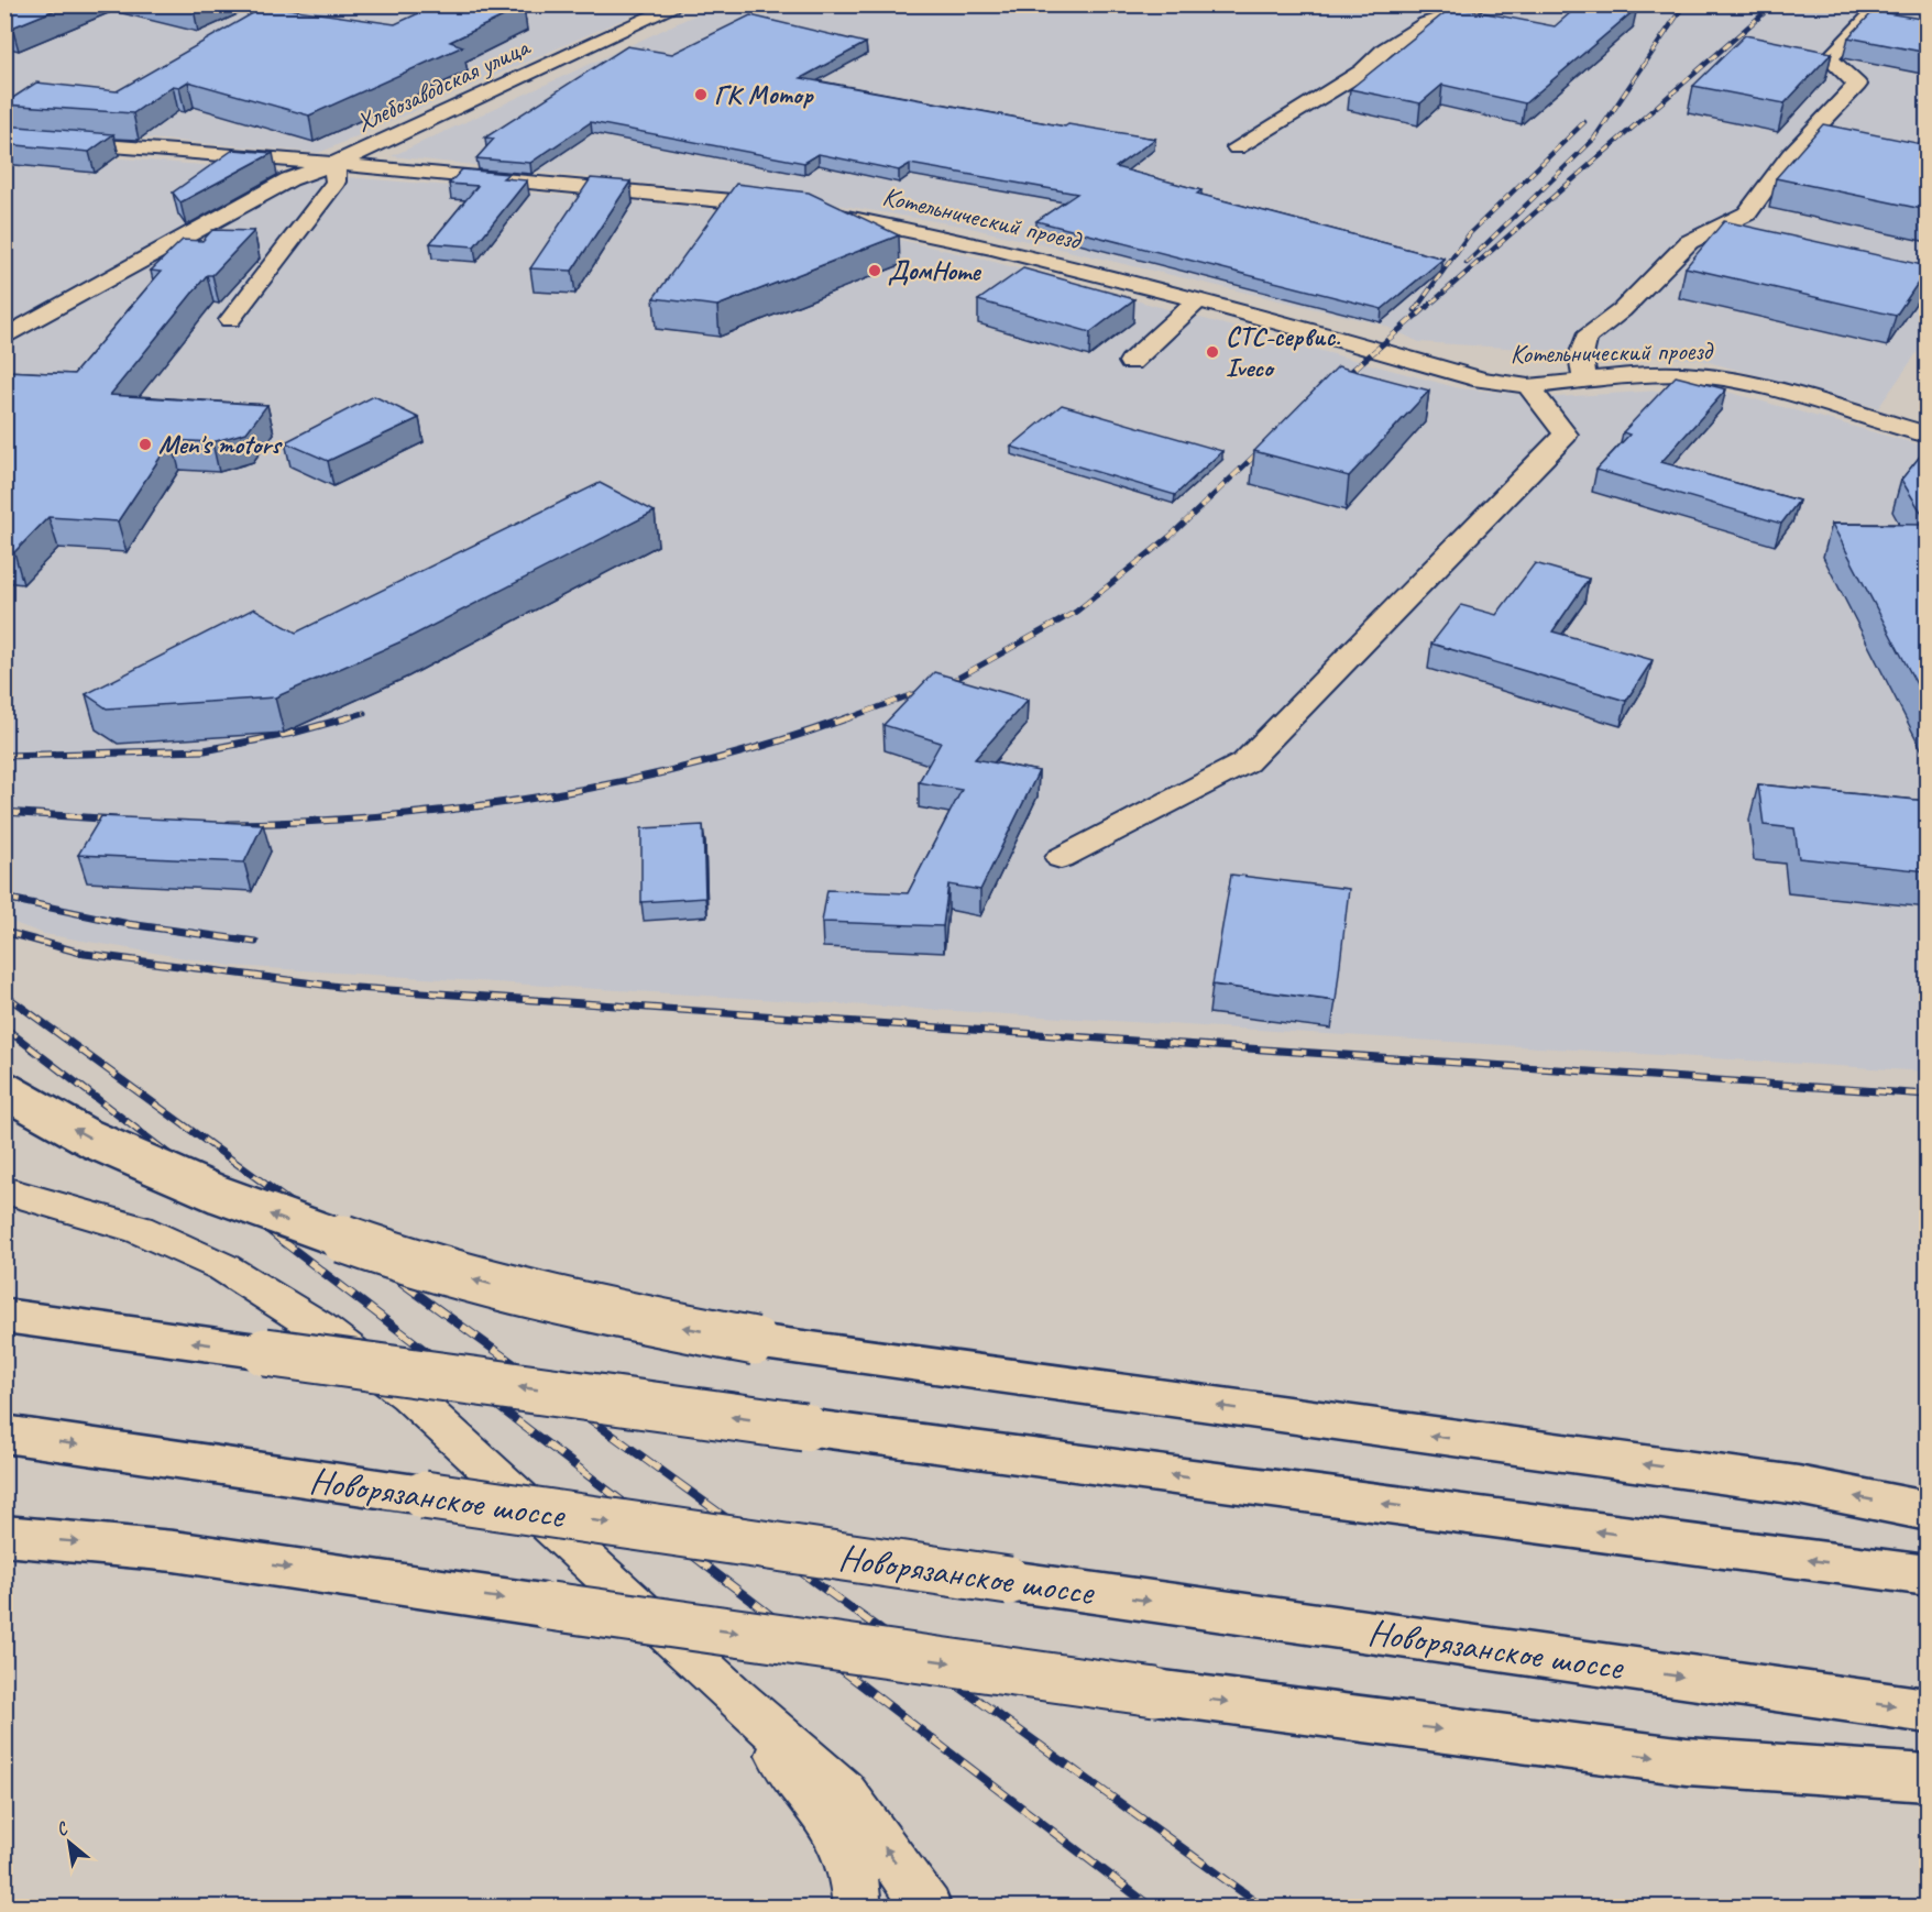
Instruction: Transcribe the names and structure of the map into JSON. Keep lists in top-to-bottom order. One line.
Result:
{"streets":{"main road":["Новорязанское шоссе"],"street":["Хлебозаводская улица","Котельнический проезд"]},"crossings":[["Хлебозаводская улица","Котельнический проезд"]],"places":["ГК Мотор","ДомHome","СТС-сервис. Iveco","Men's motors"],"north":"top left"}
